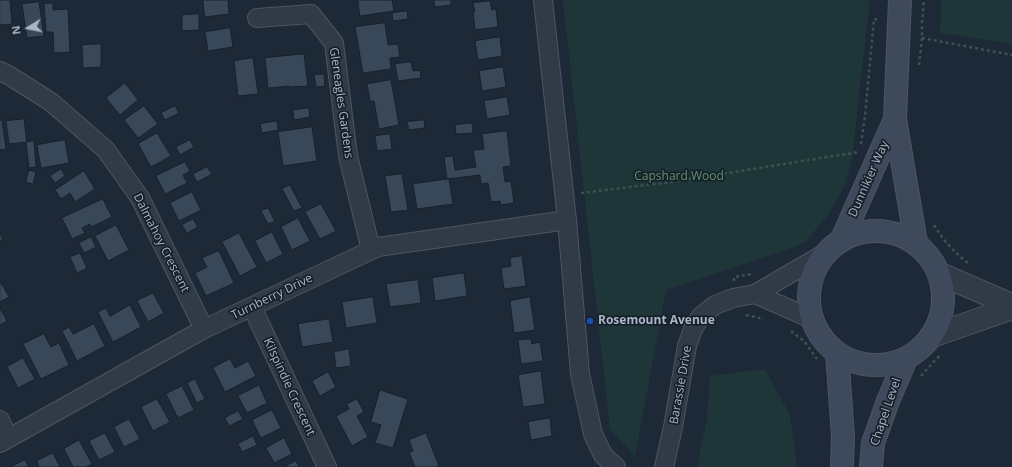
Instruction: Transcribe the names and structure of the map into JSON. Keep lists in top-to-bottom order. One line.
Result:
{"streets":{"main road":["Dunnikier Way","Chapel Level"],"street":["Gleneagles Gardens","Dalmahoy Crescent","Turnberry Drive","Barassie Drive","Kilspindie Crescent"]},"crossings":[["Gleneagles Gardens","Turnberry Drive"],["Dunnikier Way","Chapel Level"],["Dalmahoy Crescent","Turnberry Drive"],["Turnberry Drive","Kilspindie Crescent"]],"parks":["Capshard Wood"],"places":["Rosemount Avenue"],"north":"left"}
